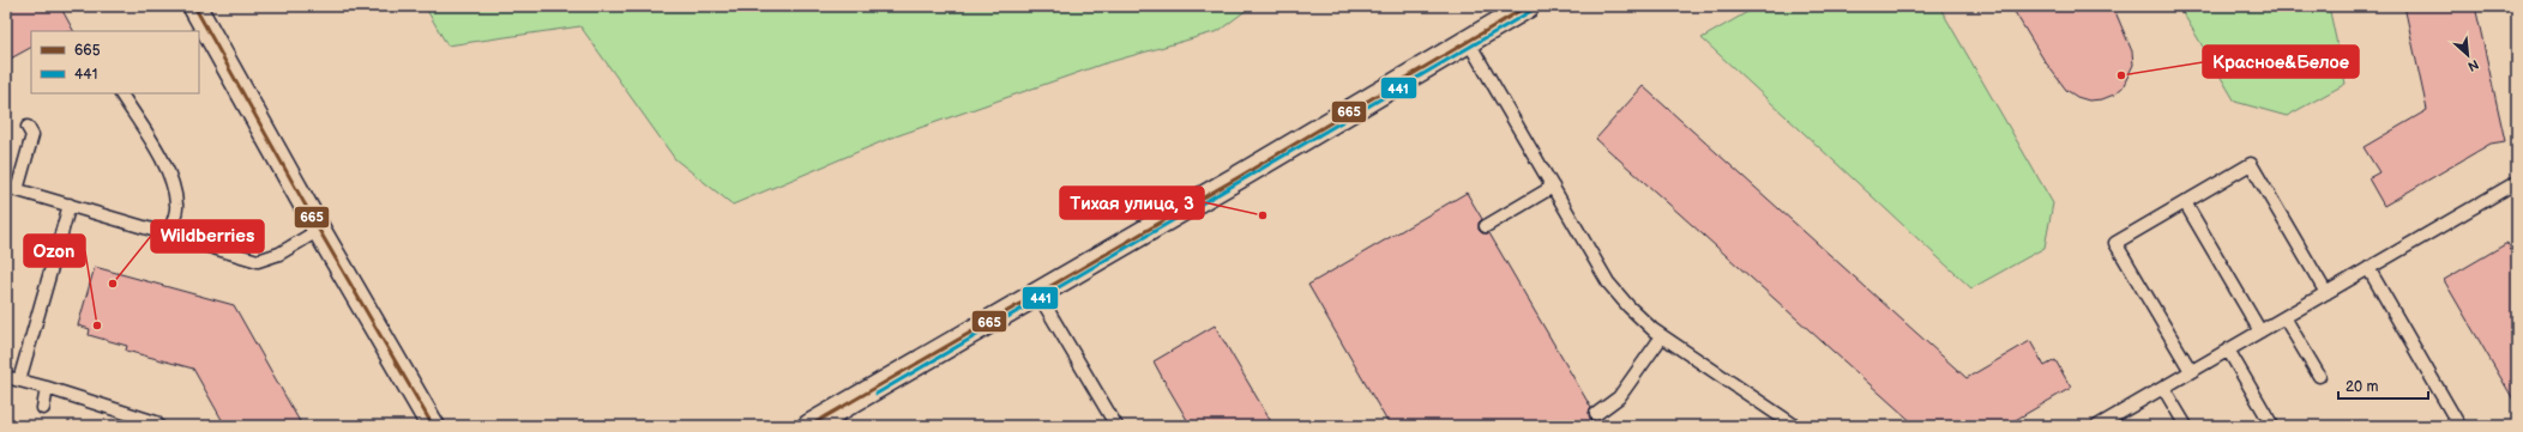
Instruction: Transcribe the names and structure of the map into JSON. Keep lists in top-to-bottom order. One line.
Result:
{"places":["Красное&Белое","Тихая улица, 3","Wildberries","Ozon"],"lines":["transit line 665","transit line 441"],"legend":["665","441"],"scale_bar":"20 m","north":"bottom right"}
